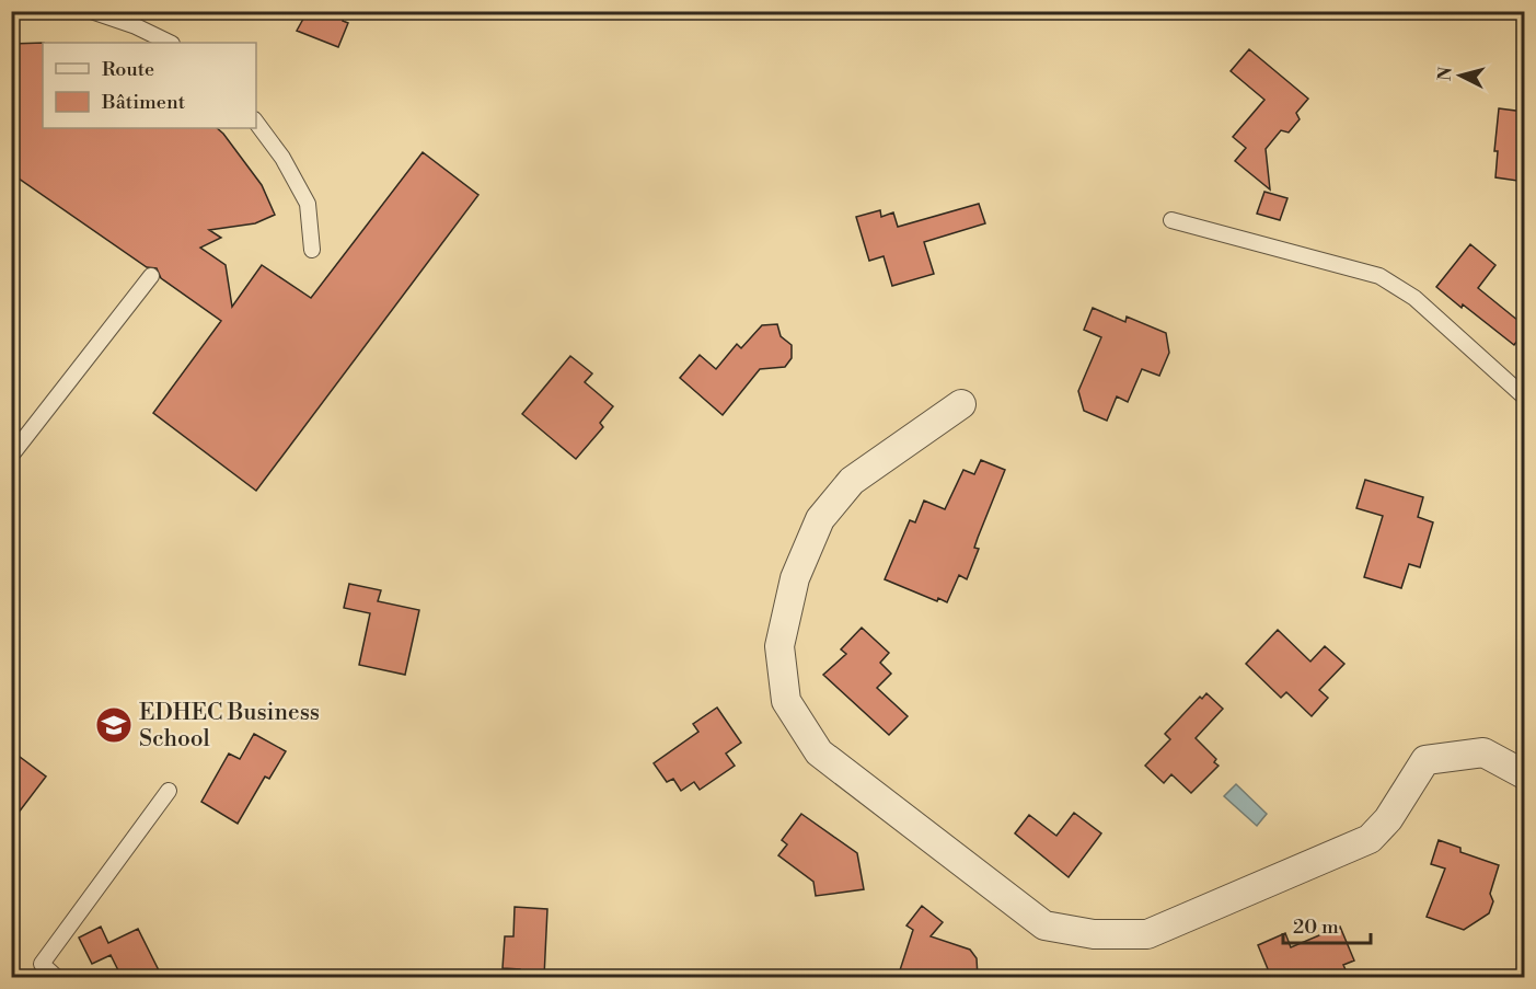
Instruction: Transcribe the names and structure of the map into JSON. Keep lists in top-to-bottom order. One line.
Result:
{"places":{"school or university":["EDHEC Business School"]},"legend":["Route","Bâtiment"],"scale_bar":"20 m","north":"left"}
